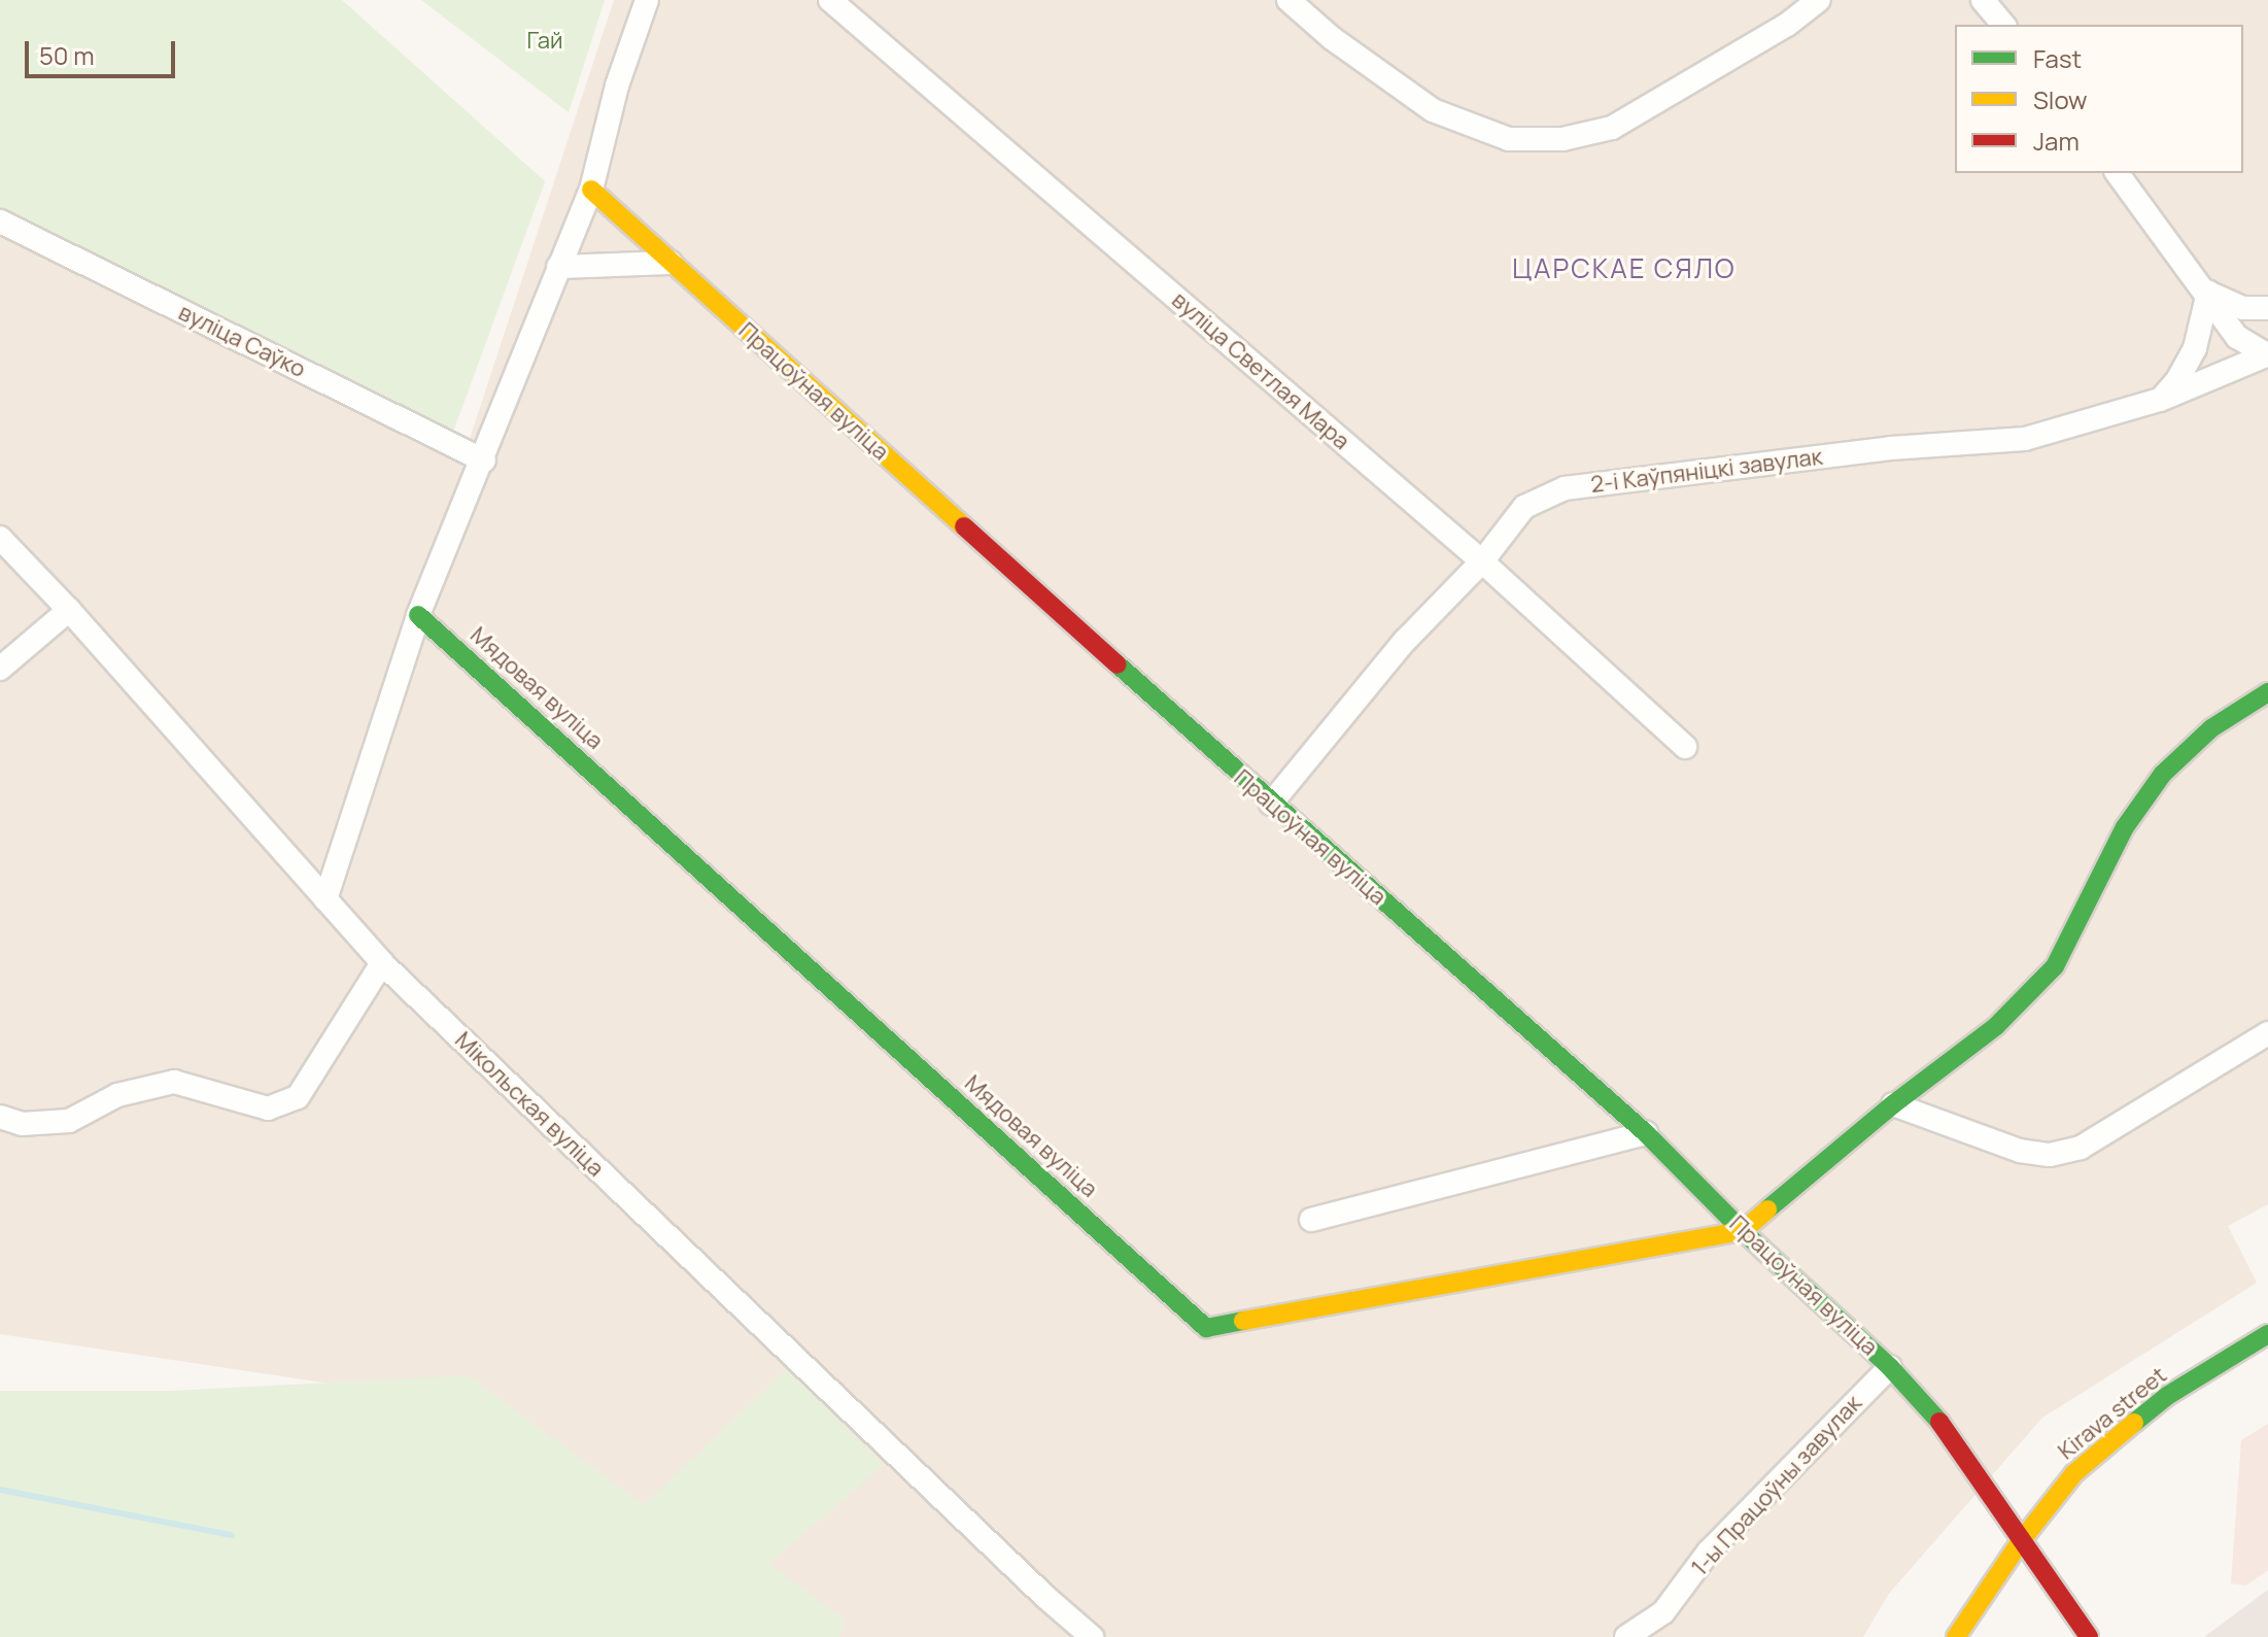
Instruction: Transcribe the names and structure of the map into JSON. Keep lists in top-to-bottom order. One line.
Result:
{"streets":{"street":["вуліца Саўко","вуліца Светлая Мара","Працоўная вуліца","2-і Каўпяніцкі завулак","Мядовая вуліца","Мікольская вуліца","Kirava street","1-ы Працоўны завулак"]},"crossings":[["вуліца Светлая Мара","2-і Каўпяніцкі завулак"],["Працоўная вуліца","2-і Каўпяніцкі завулак"],["Працоўная вуліца","Мядовая вуліца"],["Працоўная вуліца","Kirava street"],["Працоўная вуліца","1-ы Працоўны завулак"]],"districts":["ЦАРСКАЕ СЯЛО"],"parks":["Гай"],"legend":["Fast","Slow","Jam"],"scale_bar":"50 m"}
